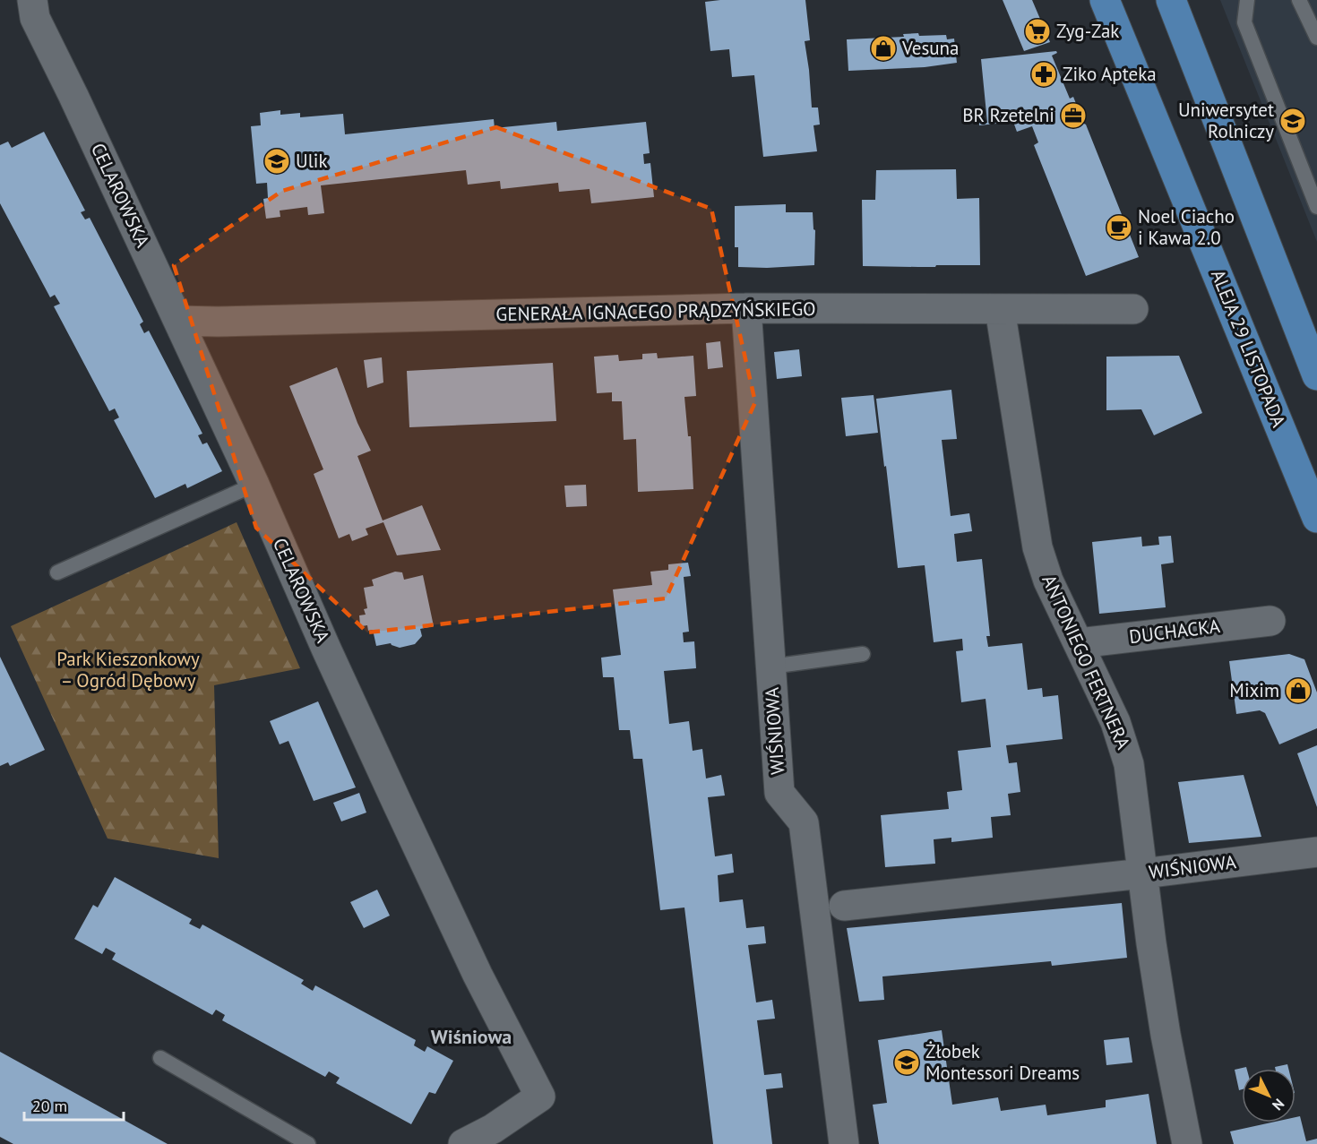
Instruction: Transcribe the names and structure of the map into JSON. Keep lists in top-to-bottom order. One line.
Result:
{"streets":{"main road":["ALEJA 29 LISTOPADA"],"street":["CELAROWSKA","GENERAŁA IGNACEGO PRĄDZYŃSKIEGO","DUCHACKA","ANTONIEGO FERTNERA","WIŚNIOWA"]},"crossings":[["CELAROWSKA","GENERAŁA IGNACEGO PRĄDZYŃSKIEGO"],["GENERAŁA IGNACEGO PRĄDZYŃSKIEGO","ANTONIEGO FERTNERA"],["GENERAŁA IGNACEGO PRĄDZYŃSKIEGO","WIŚNIOWA"],["DUCHACKA","ANTONIEGO FERTNERA"],["ANTONIEGO FERTNERA","WIŚNIOWA"]],"districts":["Wiśniowa"],"parks":["Park Kieszonkowy – Ogród Dębowy"],"places":{"supermarket":["Zyg-Zak"],"shop":["Vesuna","Mixim"],"pharmacy":["Ziko Apteka"],"office":["BR Rzetelni"],"school or university":["Uniwersytet Rolniczy","Ulik","Żłobek Montessori Dreams"],"cafe":["Noel Ciacho i Kawa 2.0"]},"scale_bar":"20 m","north":"bottom right"}
